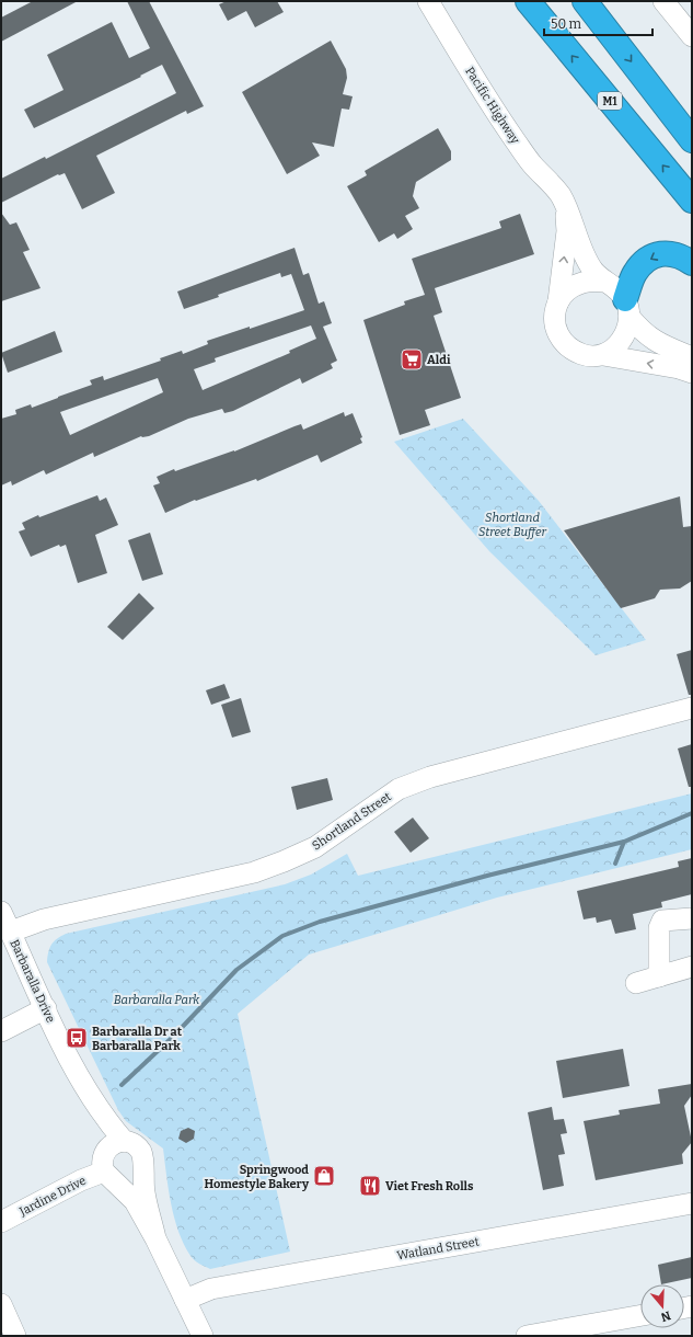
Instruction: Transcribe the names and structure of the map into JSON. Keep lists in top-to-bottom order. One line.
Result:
{"streets":{"highway":["M1"],"street":["Pacific Highway","Shortland Street","Barbaralla Drive","Jardine Drive","Watland Street"]},"crossings":[["Shortland Street","Barbaralla Drive"],["Barbaralla Drive","Jardine Drive"],["Barbaralla Drive","Watland Street"]],"parks":["Shortland Street Buffer","Barbaralla Park"],"places":{"supermarket":["Aldi"],"bus stop":["Barbaralla Dr at Barbaralla Park"],"shop":["Springwood Homestyle Bakery"],"restaurant":["Viet Fresh Rolls"]},"scale_bar":"50 m","north":"bottom"}
